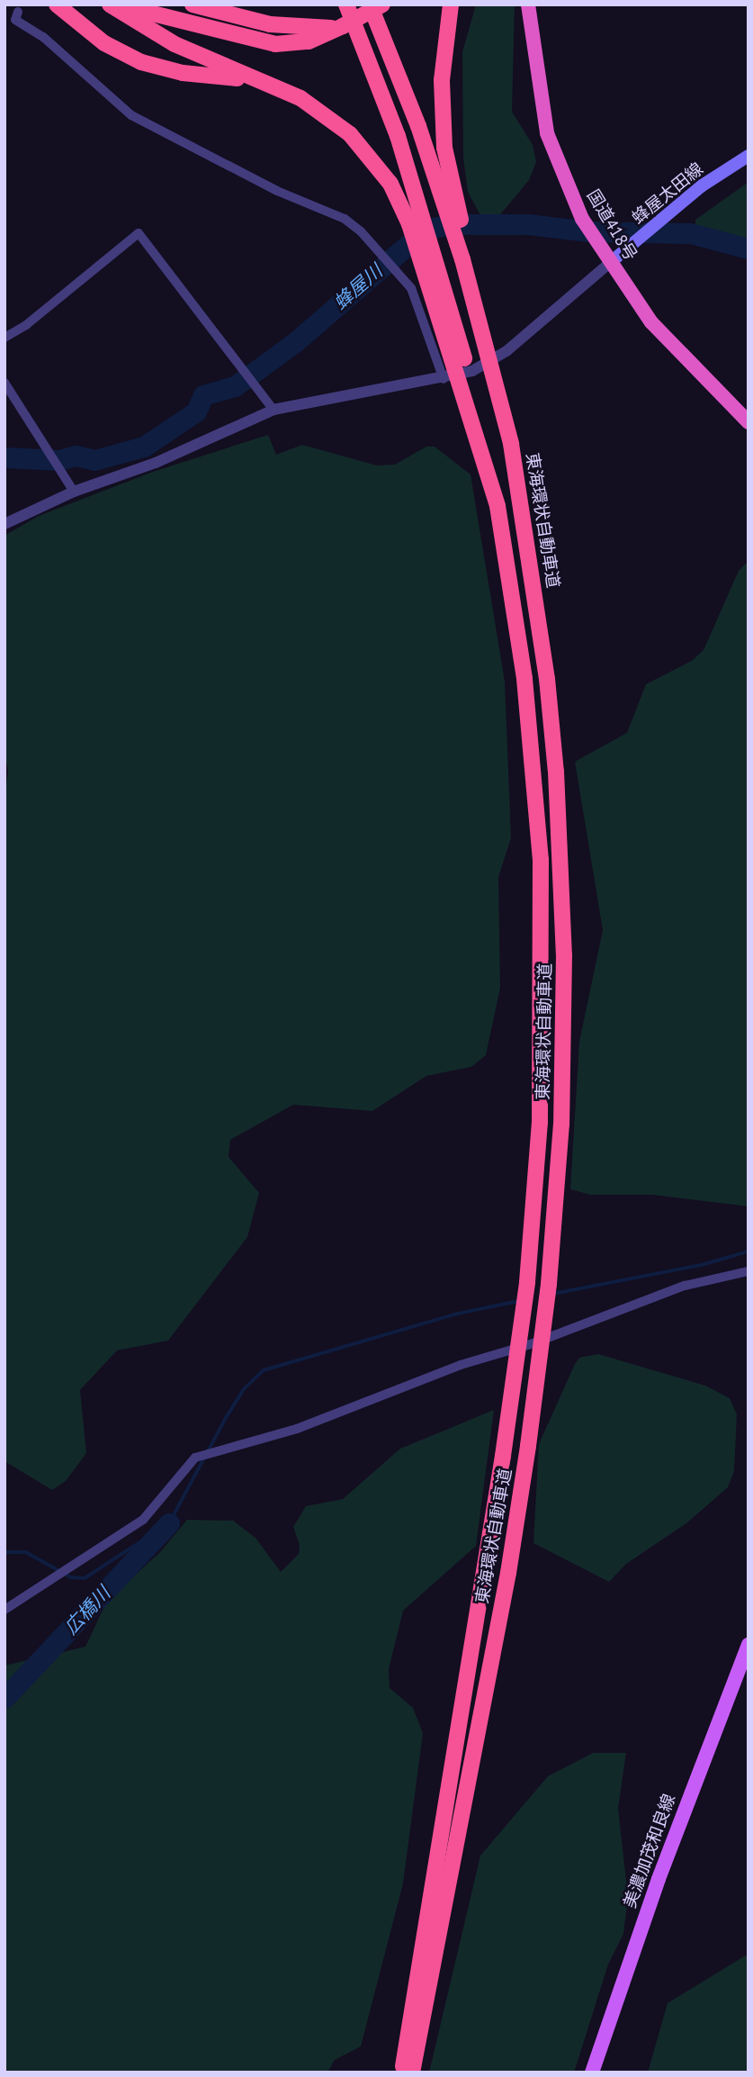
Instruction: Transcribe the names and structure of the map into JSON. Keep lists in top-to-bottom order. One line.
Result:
{"streets":{"highway":["国道418号","東海環状自動車道"],"main road":["蜂屋太田線","美濃加茂和良線"]},"crossings":[["蜂屋太田線","国道418号"]],"water":["蜂屋川","広橋川"]}
